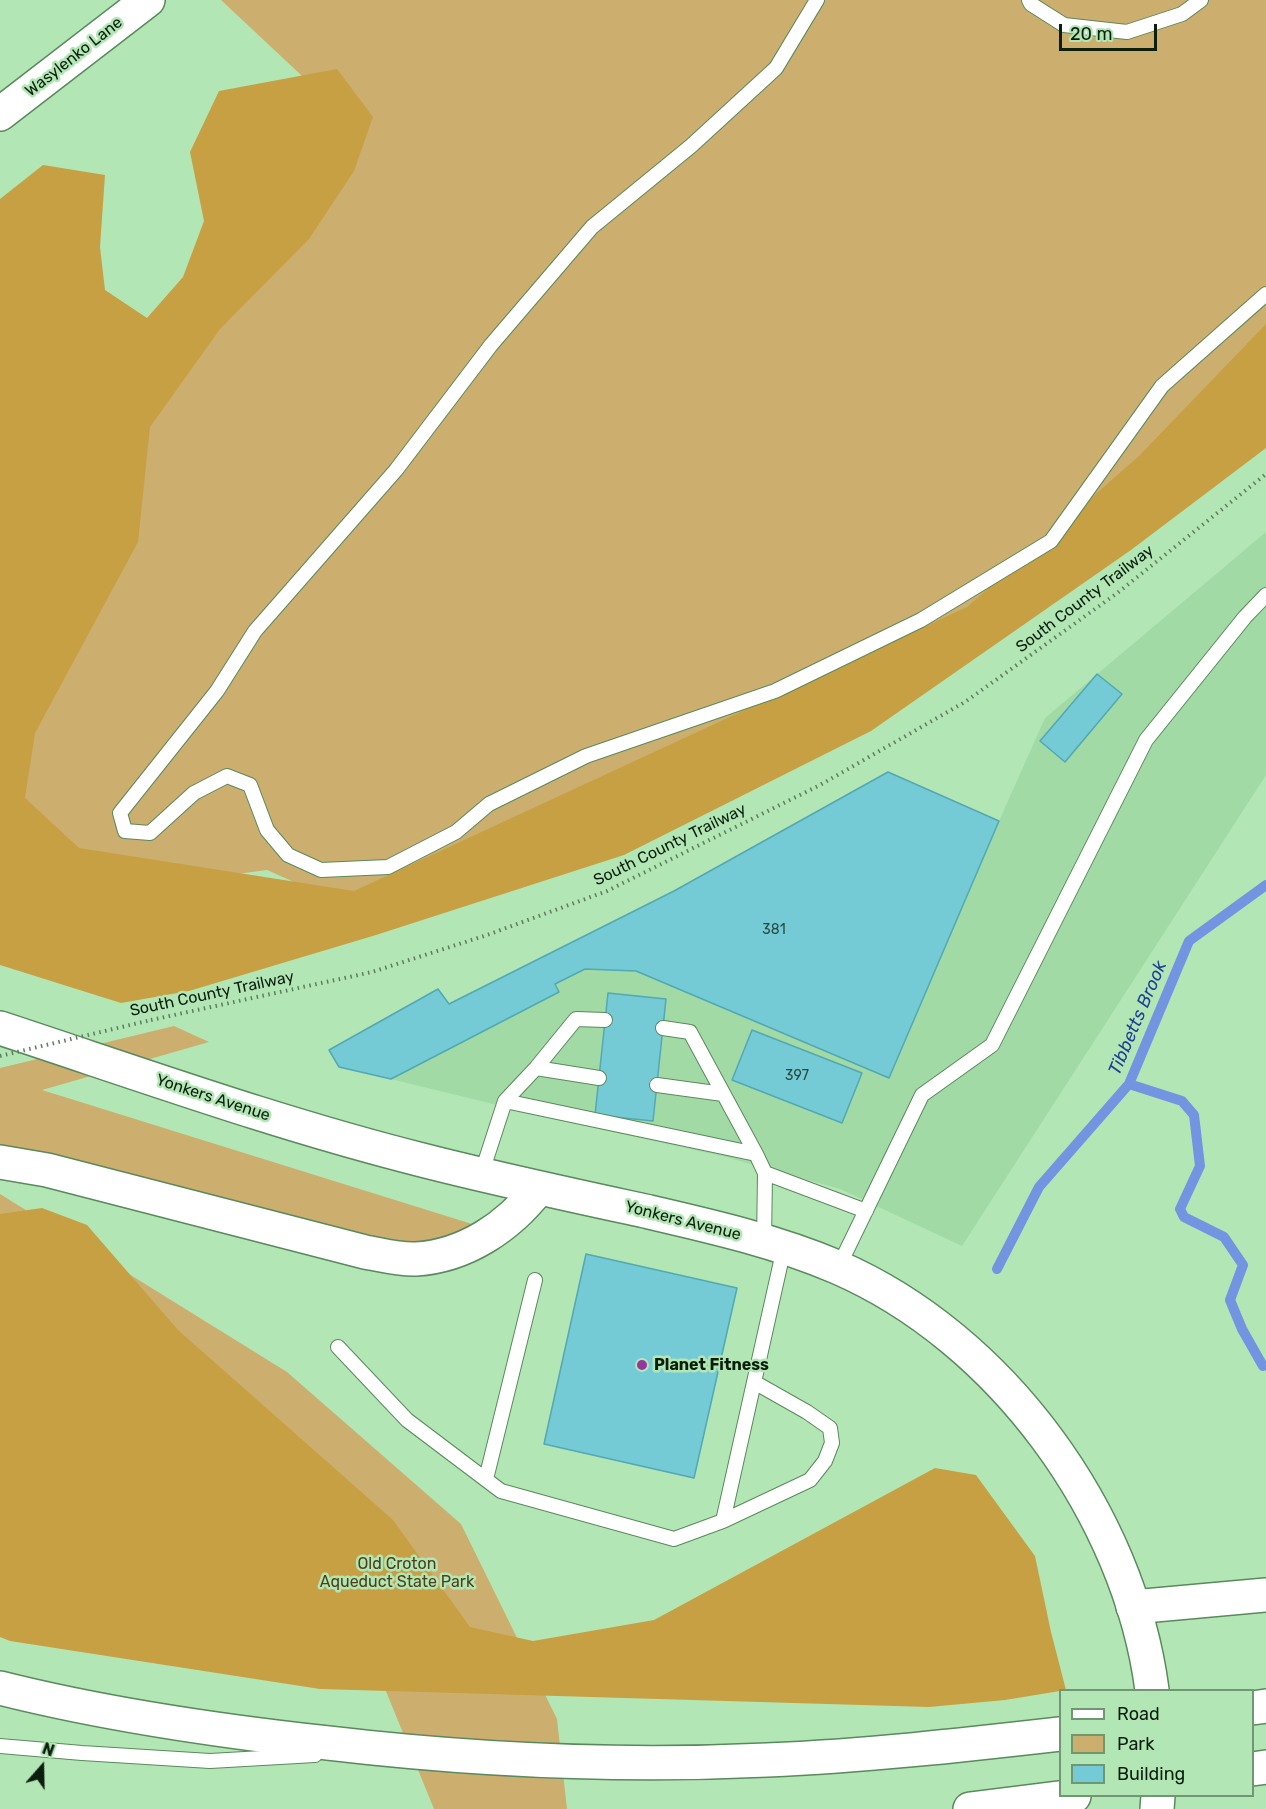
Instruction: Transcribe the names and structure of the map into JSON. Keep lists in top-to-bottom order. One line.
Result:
{"streets":{"main road":["Wasylenko Lane","Yonkers Avenue"],"path":["South County Trailway"]},"water":["Tibbetts Brook"],"parks":["Old Croton Aqueduct State Park"],"places":["Planet Fitness"],"house_numbers":["381","397"],"legend":["Road","Park","Building"],"scale_bar":"20 m","north":"top"}
